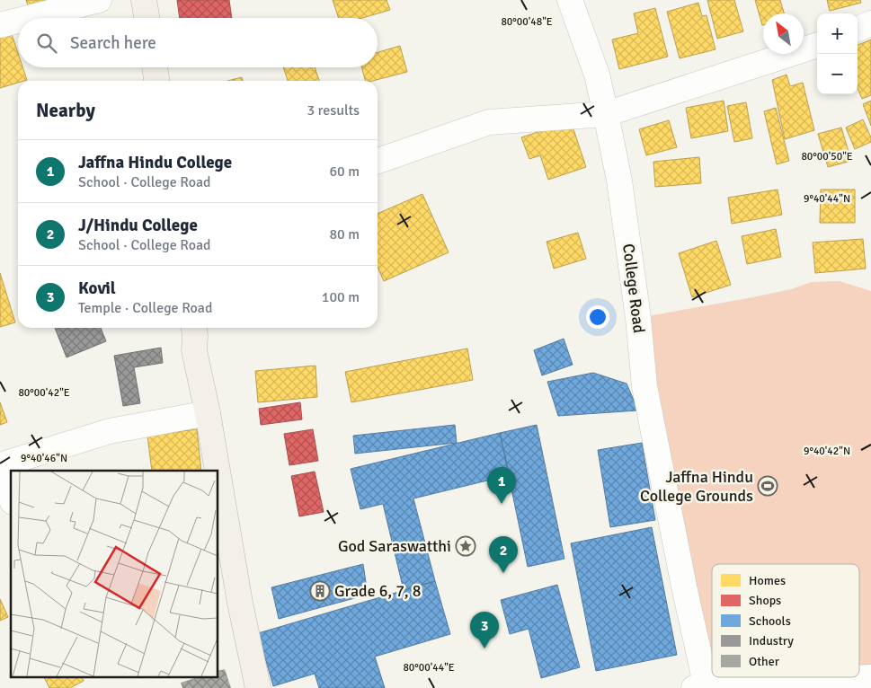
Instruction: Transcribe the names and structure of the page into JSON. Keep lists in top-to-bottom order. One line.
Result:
{"streets":{"street":["College Road"]},"places":{"sports":["Jaffna Hindu College Grounds"],"place":["God Saraswatthi"],"building":["Grade 6, 7, 8"]},"legend":["Homes","Shops","Schools","Industry","Other"],"north":"top left","page":{"map_buttons":["+","−"],"search":"Search here","heading":["Nearby","3 results"],"list":[{"mark":"1","name":"Jaffna Hindu College","note":"School · College Road","value":"60 m"},{"mark":"2","name":"J/Hindu College","note":"School · College Road","value":"80 m"},{"mark":"3","name":"Kovil","note":"Temple · College Road","value":"100 m"}],"pins":["1","2","3"]},"coordinates":["80°00'48\"E","80°00'50\"E","9°40'44\"N","80°00'42\"E","9°40'42\"N","9°40'46\"N","80°00'44\"E"]}
